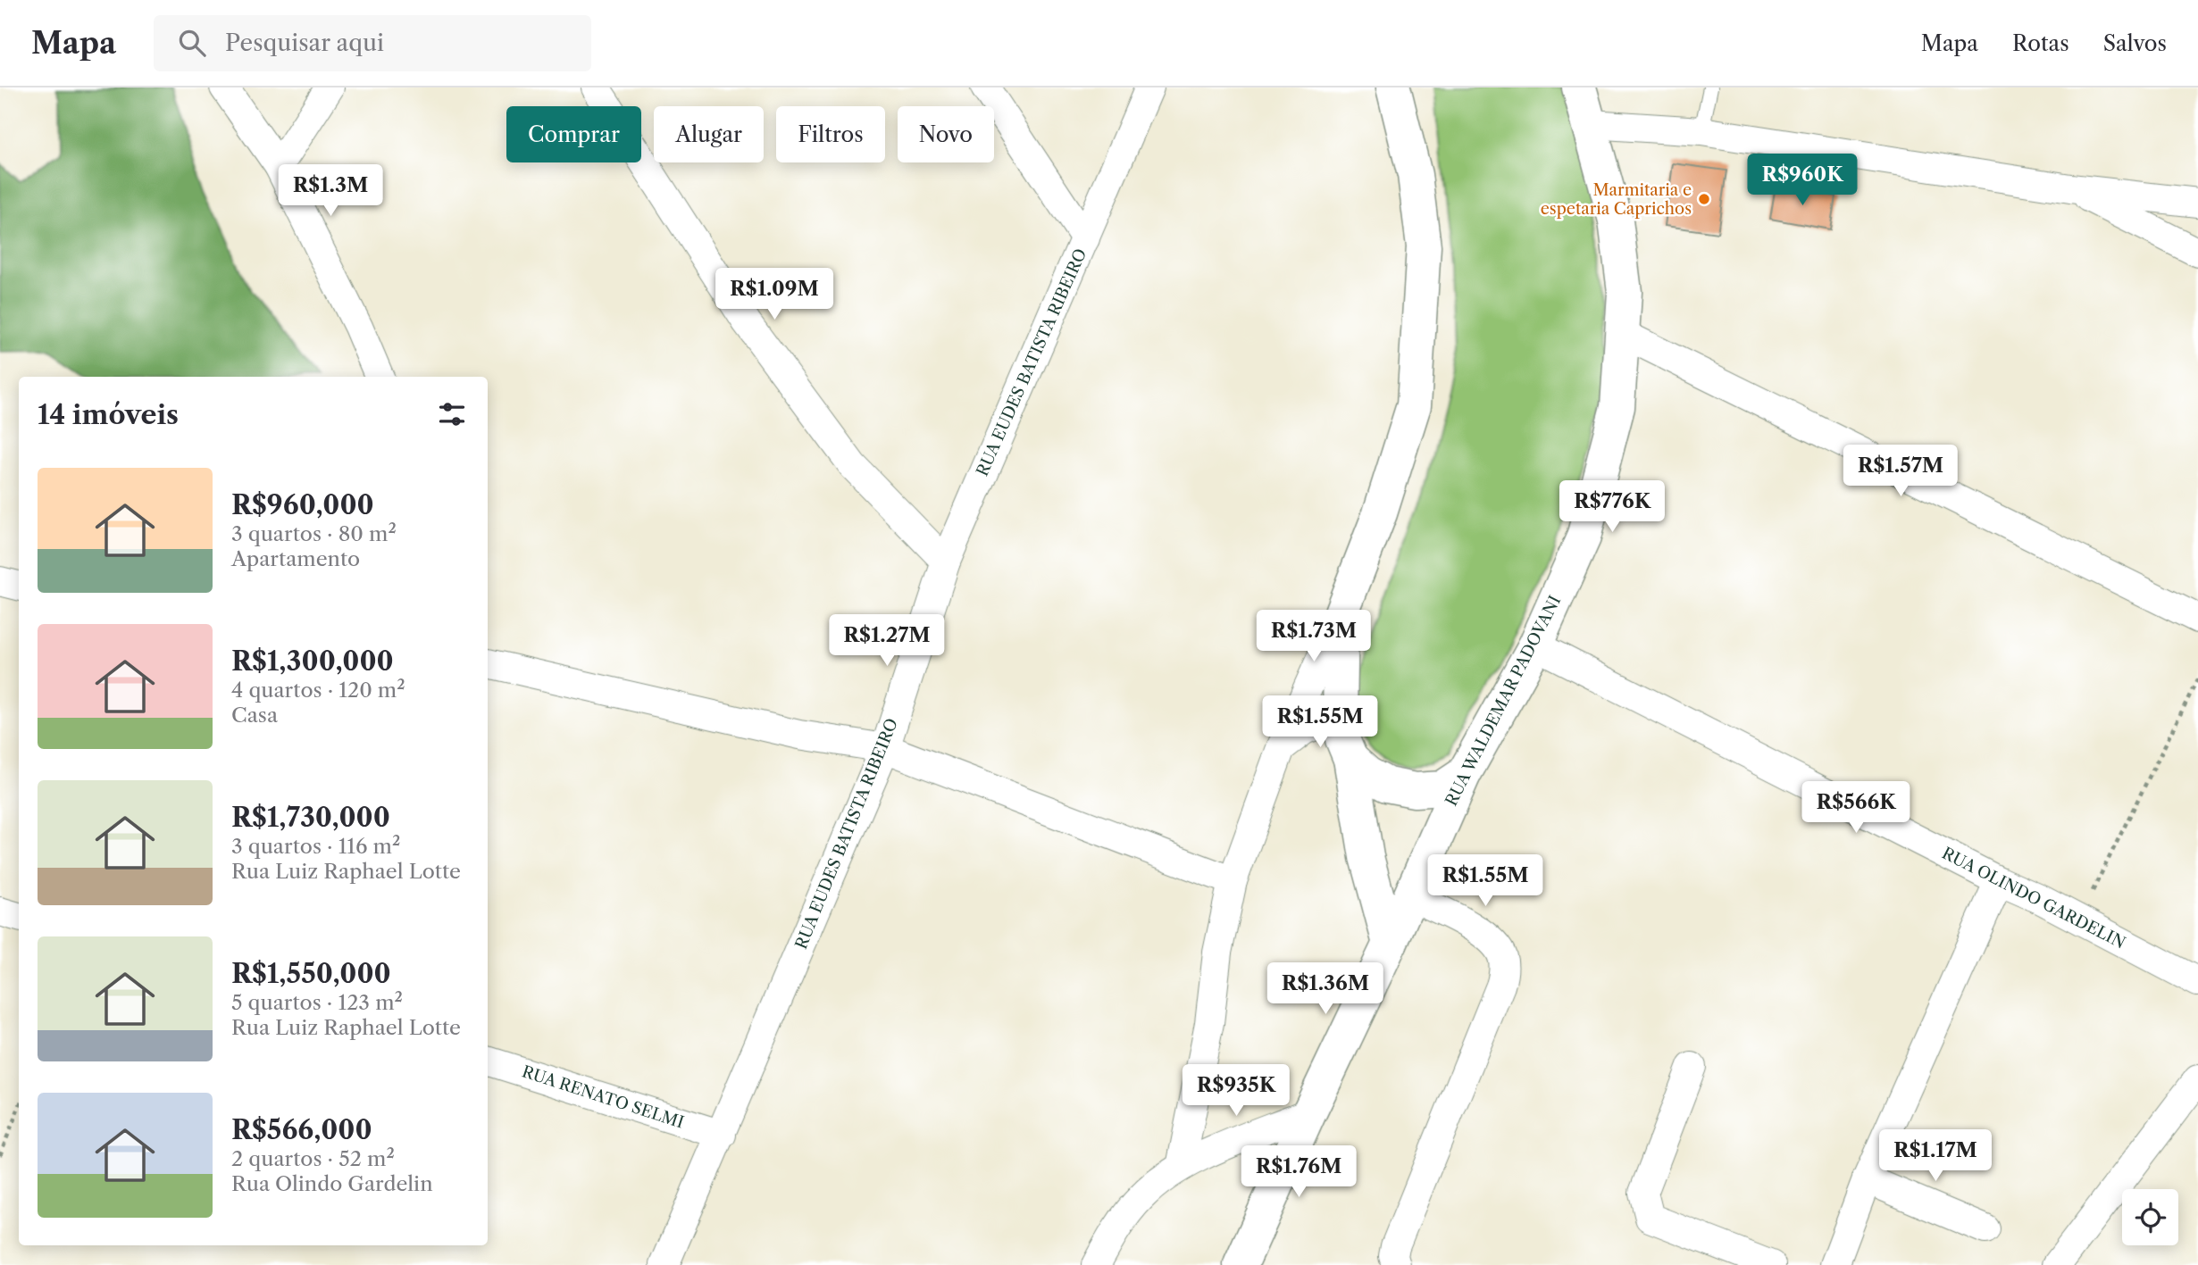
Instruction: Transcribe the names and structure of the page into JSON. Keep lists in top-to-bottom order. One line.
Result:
{"streets":{"street":["RUA EUDES BATISTA RIBEIRO","RUA WALDEMAR PADOVANI","RUA OLINDO GARDELIN","RUA RENATO SELMI"]},"crossings":[["RUA EUDES BATISTA RIBEIRO","RUA RENATO SELMI"],["RUA WALDEMAR PADOVANI","RUA OLINDO GARDELIN"]],"places":["Marmitaria e espetaria Caprichos"],"page":{"header":"Mapa","search":"Pesquisar aqui","nav":["Mapa","Rotas","Salvos"],"chip":["Comprar","Alugar","Filtros","Novo"],"price":["R$960K","R$1.3M","R$1.09M","R$1.57M","R$776K","R$1.73M","R$1.27M","R$1.55M","R$566K","R$1.55M","R$1.36M","R$935K","R$1.17M","R$1.76M"],"heading":"14 imóveis","list":[{"name":"R$960,000","note":"3 quartos · 80 m² · Apartamento"},{"name":"R$1,300,000","note":"4 quartos · 120 m² · Casa"},{"name":"R$1,730,000","note":"3 quartos · 116 m² · Rua Luiz Raphael Lotte"},{"name":"R$1,550,000","note":"5 quartos · 123 m² · Rua Luiz Raphael Lotte"},{"name":"R$566,000","note":"2 quartos · 52 m² · Rua Olindo Gardelin"}]}}
